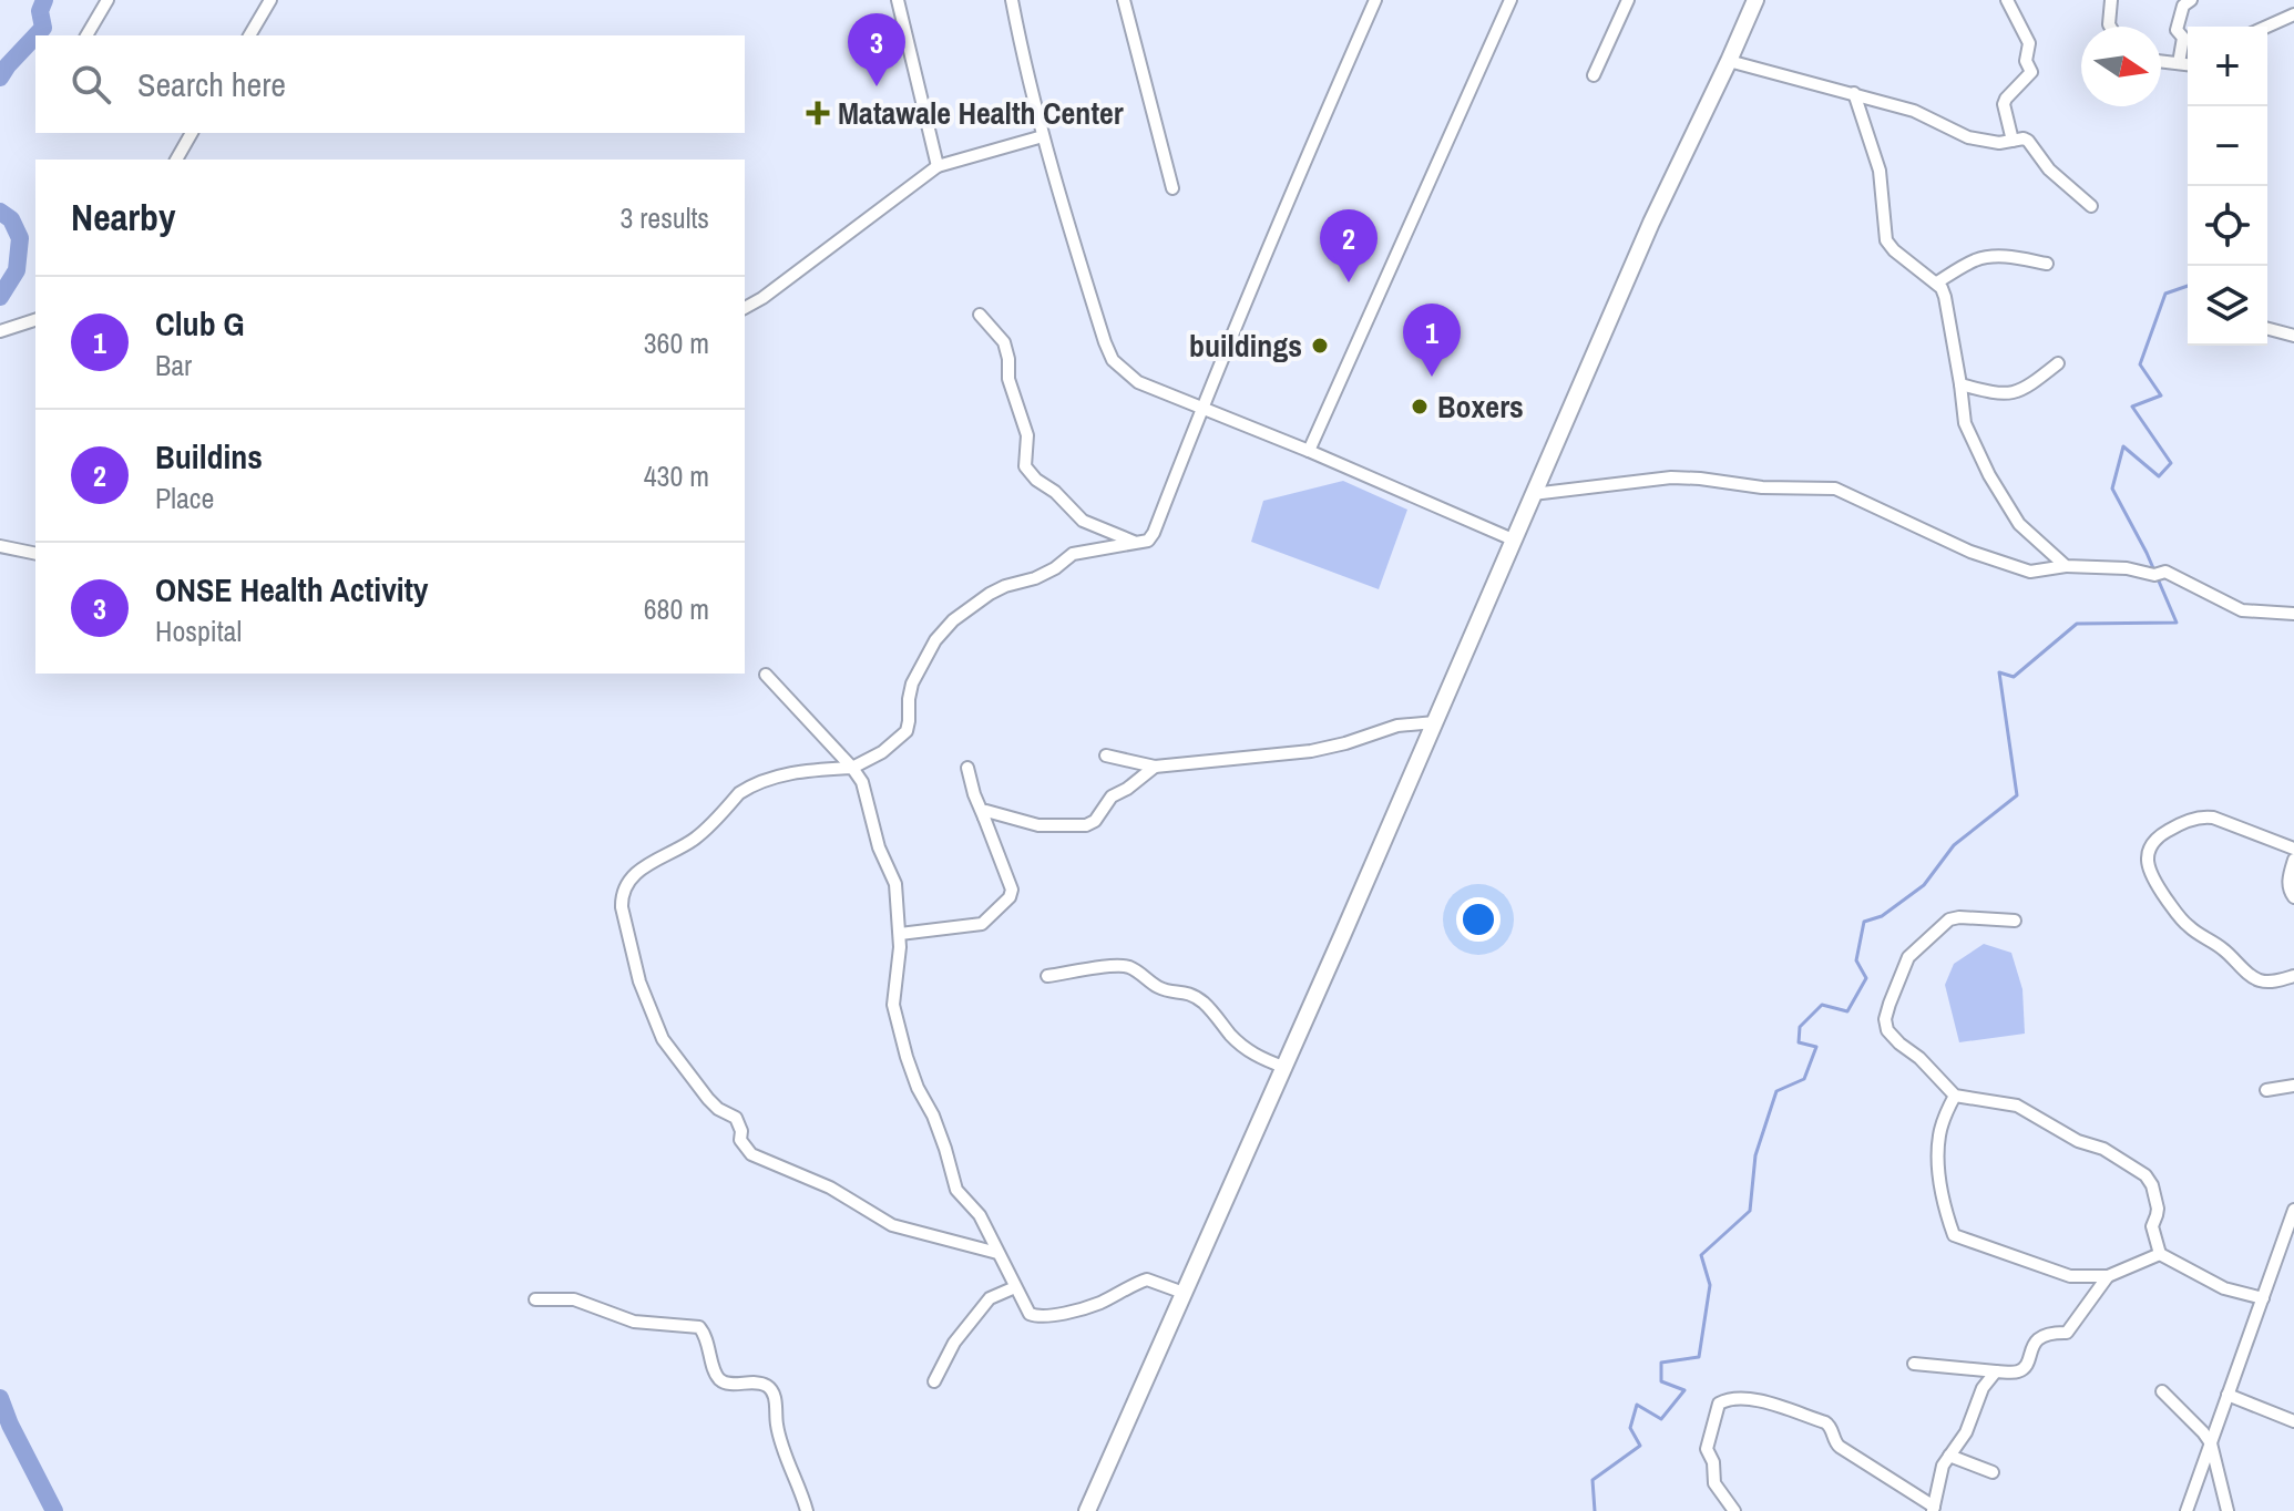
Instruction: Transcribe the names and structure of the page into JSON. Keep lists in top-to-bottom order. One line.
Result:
{"places":{"health":["Matawale Health Center"],"other":["buildings","Boxers"]},"north":"right","page":{"pins":["3","2","1"],"map_buttons":["+","−"],"search":"Search here","heading":["Nearby","3 results"],"list":[{"mark":"1","name":"Club G","note":"Bar","value":"360 m"},{"mark":"2","name":"Buildins","note":"Place","value":"430 m"},{"mark":"3","name":"ONSE Health Activity","note":"Hospital","value":"680 m"}]}}
